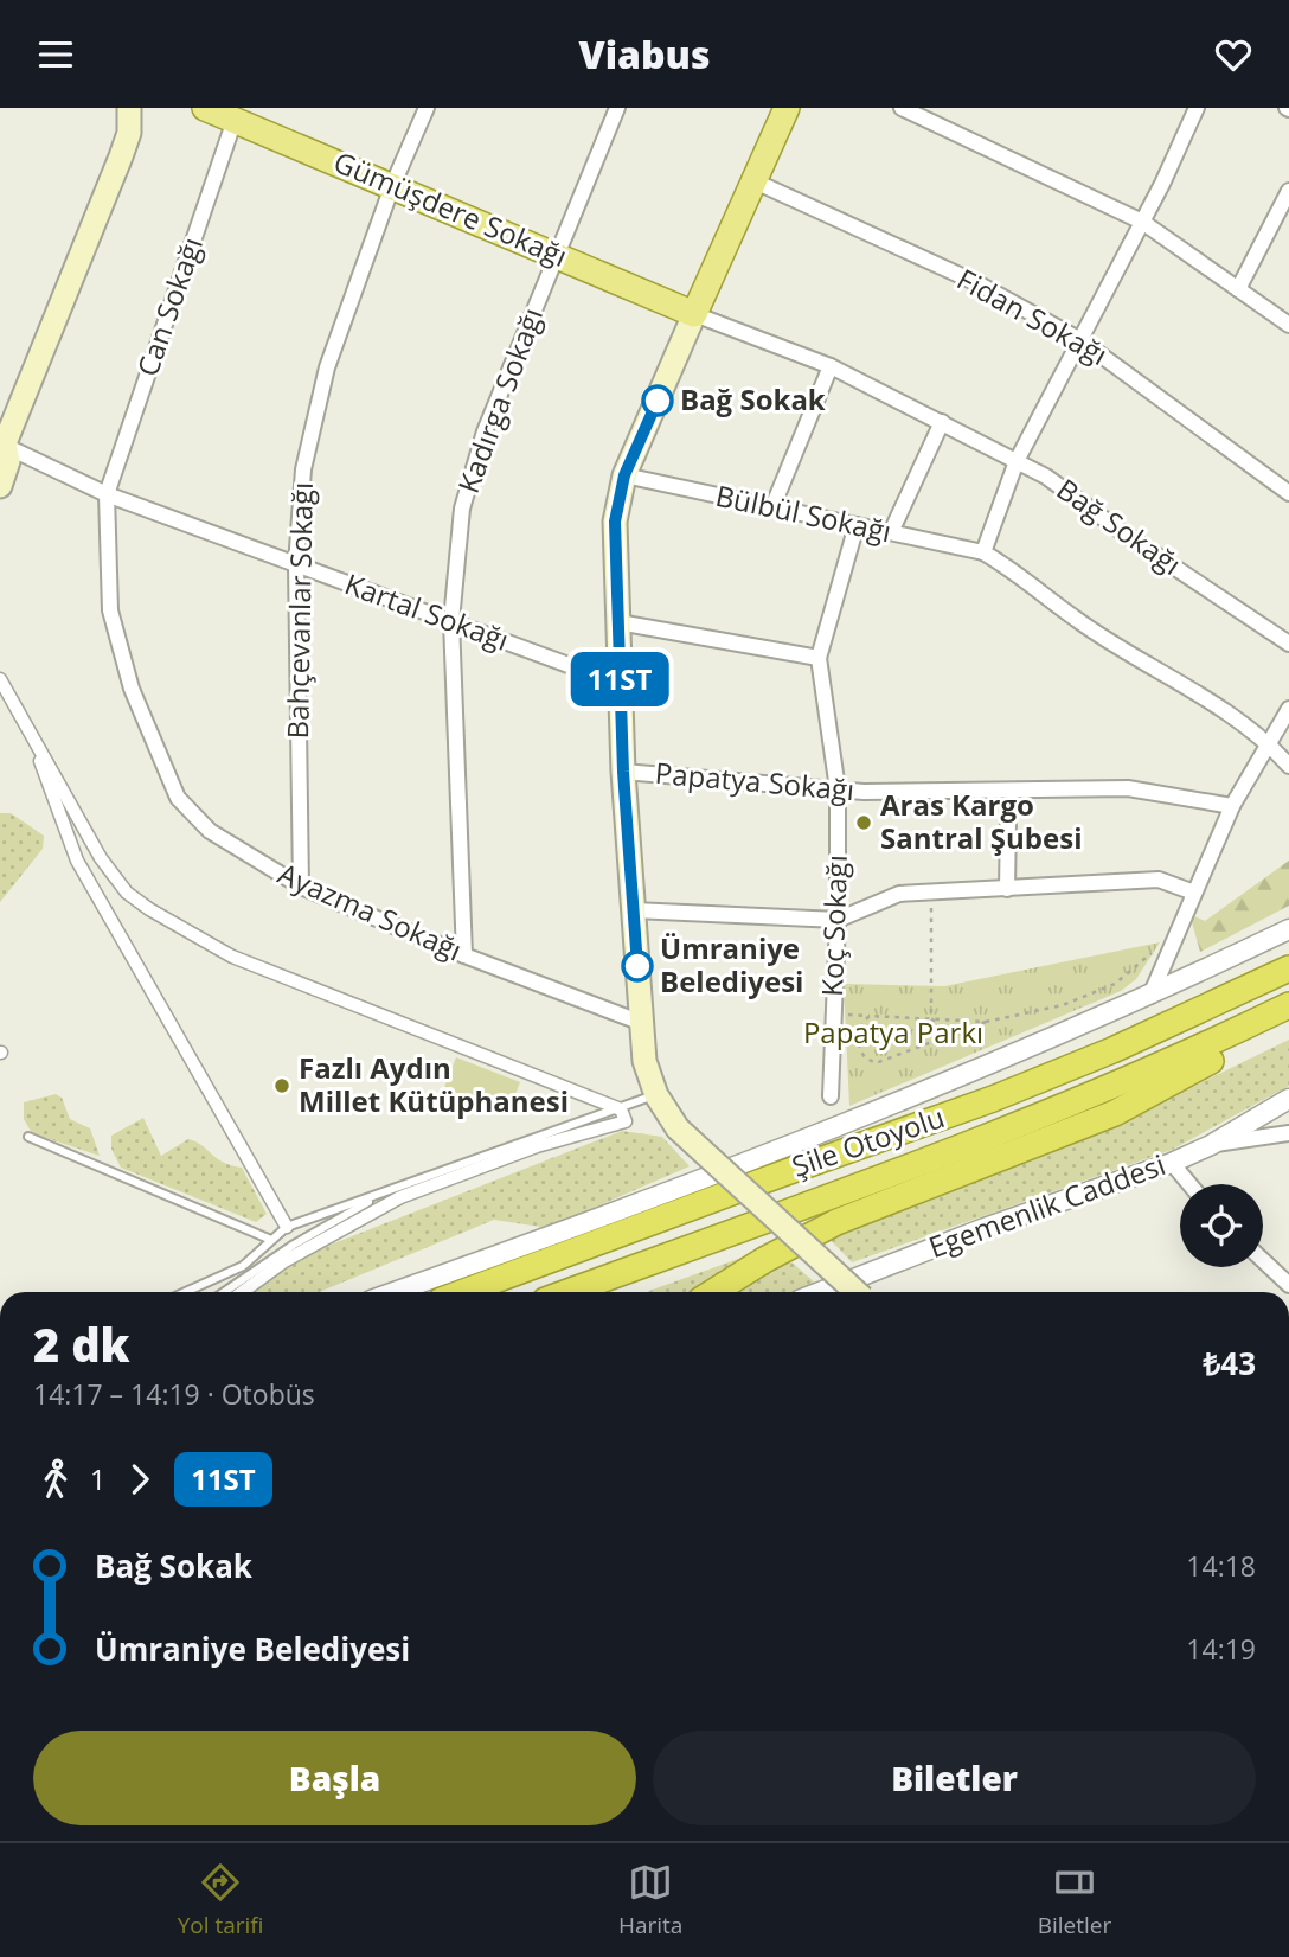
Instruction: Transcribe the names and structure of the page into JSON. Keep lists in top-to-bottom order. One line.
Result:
{"streets":{"highway":["Şile Otoyolu"],"main road":["Gümüşdere Sokağı"],"street":["Can Sokağı","Fidan Sokağı","Kadırga Sokağı","Bülbül Sokağı","Bağ Sokağı","Bahçevanlar Sokağı","Kartal Sokağı","Papatya Sokağı","Ayazma Sokağı","Koç Sokağı","Egemenlik Caddesi"]},"crossings":[["Gümüşdere Sokağı","Can Sokağı"],["Gümüşdere Sokağı","Kadırga Sokağı"],["Gümüşdere Sokağı","Bağ Sokağı"],["Gümüşdere Sokağı","Bahçevanlar Sokağı"],["Can Sokağı","Kartal Sokağı"],["Can Sokağı","Ayazma Sokağı"],["Kadırga Sokağı","Kartal Sokağı"],["Kadırga Sokağı","Ayazma Sokağı"],["Bahçevanlar Sokağı","Kartal Sokağı"],["Bahçevanlar Sokağı","Ayazma Sokağı"],["Kartal Sokağı","Ayazma Sokağı"],["Papatya Sokağı","Koç Sokağı"]],"parks":["Papatya Parkı"],"places":["Bağ Sokak","Aras Kargo Santral Şubesi","Ümraniye Belediyesi","Fazlı Aydın Millet Kütüphanesi"],"lines":["bus line 11ST"],"page":{"header":"Viabus","on_map":"11ST","heading":["2 dk","14:17 – 14:19 · Otobüs","₺43"],"legs":["1","11ST"],"list":[{"name":"Bağ Sokak","value":"14:18"},{"name":"Ümraniye Belediyesi","value":"14:19"}],"buttons":["Başla","Biletler"],"tabs":["Yol tarifi","Harita","Biletler"]}}
